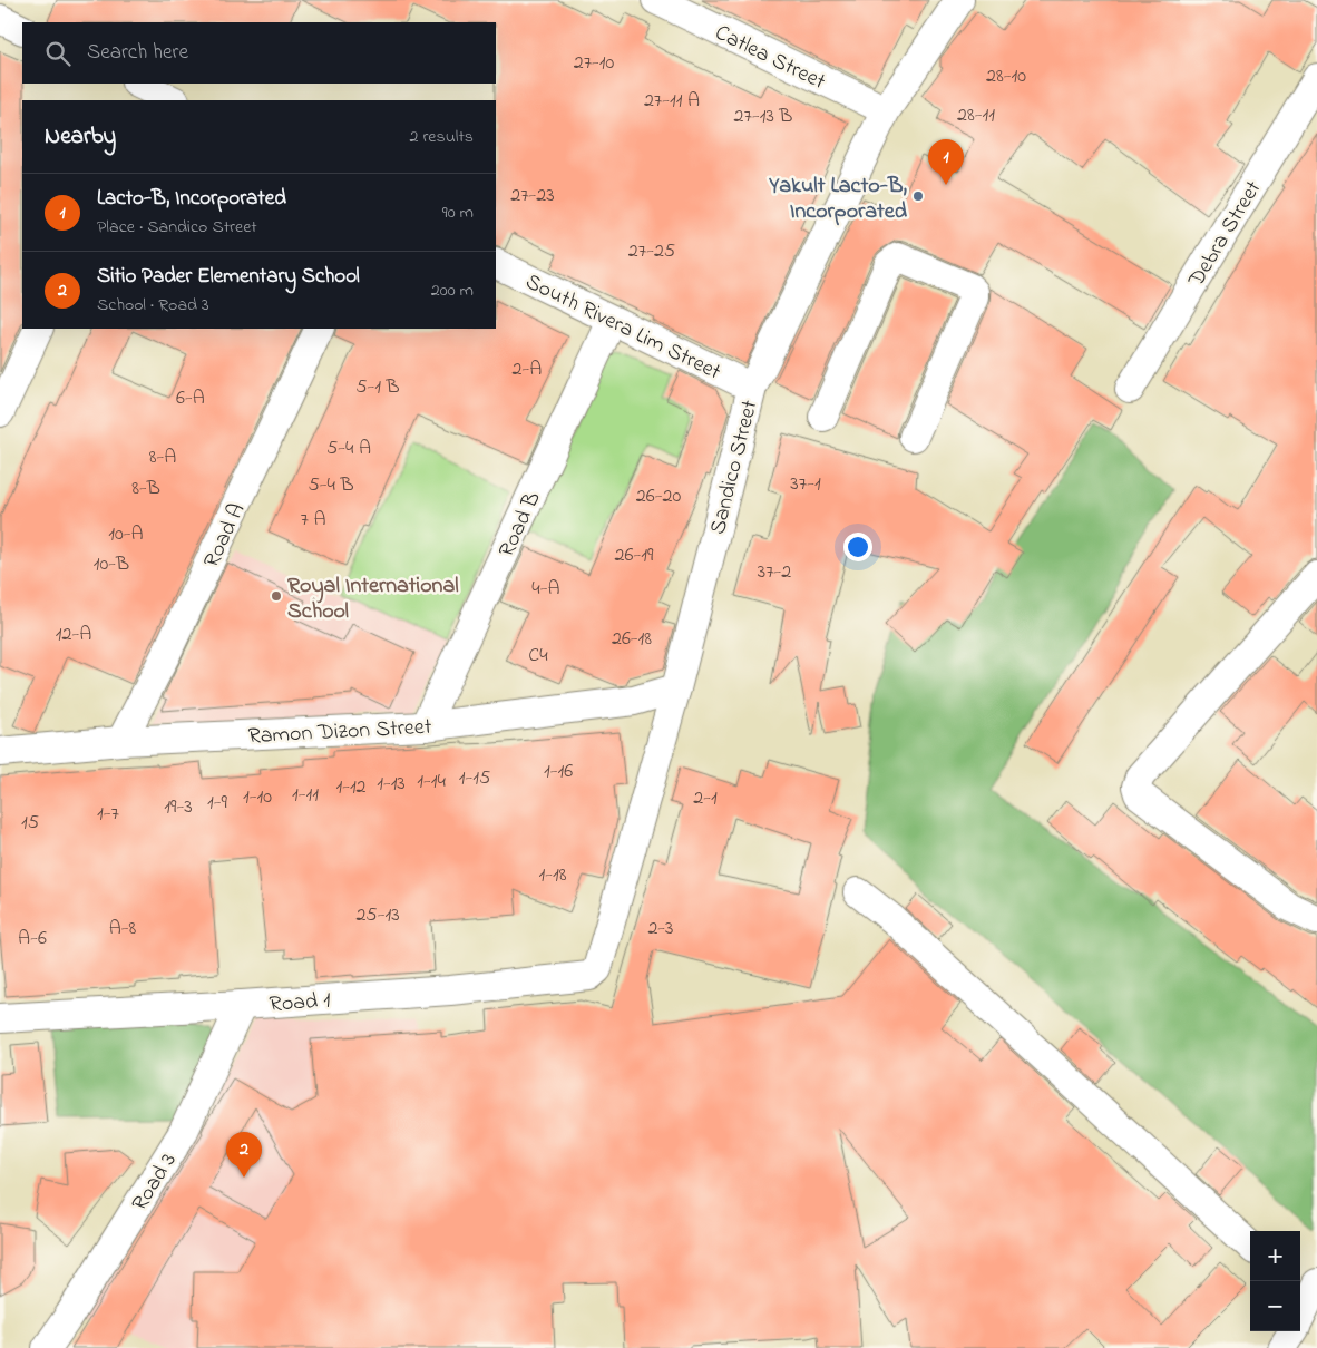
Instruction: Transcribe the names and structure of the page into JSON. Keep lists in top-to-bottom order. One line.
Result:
{"streets":{"street":["Catlea Street","Debra Street","South Rivera Lim Street","Sandico Street","Road B","Road A","Ramon Dizon Street","Road 1","Road 3"]},"crossings":[["Catlea Street","Sandico Street"],["South Rivera Lim Street","Sandico Street"],["South Rivera Lim Street","Road B"],["Sandico Street","Ramon Dizon Street"],["Sandico Street","Road 1"],["Road B","Ramon Dizon Street"],["Road A","Ramon Dizon Street"],["Road 1","Road 3"]],"places":["Yakult Lacto-B, Incorporated","Royal International School"],"house_numbers":["27-10","28-10","27-11 A","28-11","27-13 B","27-23","27-25","2-A","5-1 B","6-A","5-4 A","8-A","37-1","5-4 B","8-B","26-20","7 A","10-A","26-19","10-B","37-2","4-A","12-A","26-18","C4","1-16","1-15","1-14","1-13","1-12","1-11","1-10","2-1","1-9","19-3","1-7","15","1-18","25-13","A-8","2-3","A-6"],"page":{"search":"Search here","heading":["Nearby","2 results"],"pins":["1","2"],"list":[{"mark":"1","name":"Lacto-B, Incorporated","note":"Place · Sandico Street","value":"90 m"},{"mark":"2","name":"Sitio Pader Elementary School","note":"School · Road 3","value":"200 m"}],"map_buttons":["+","−"]}}
